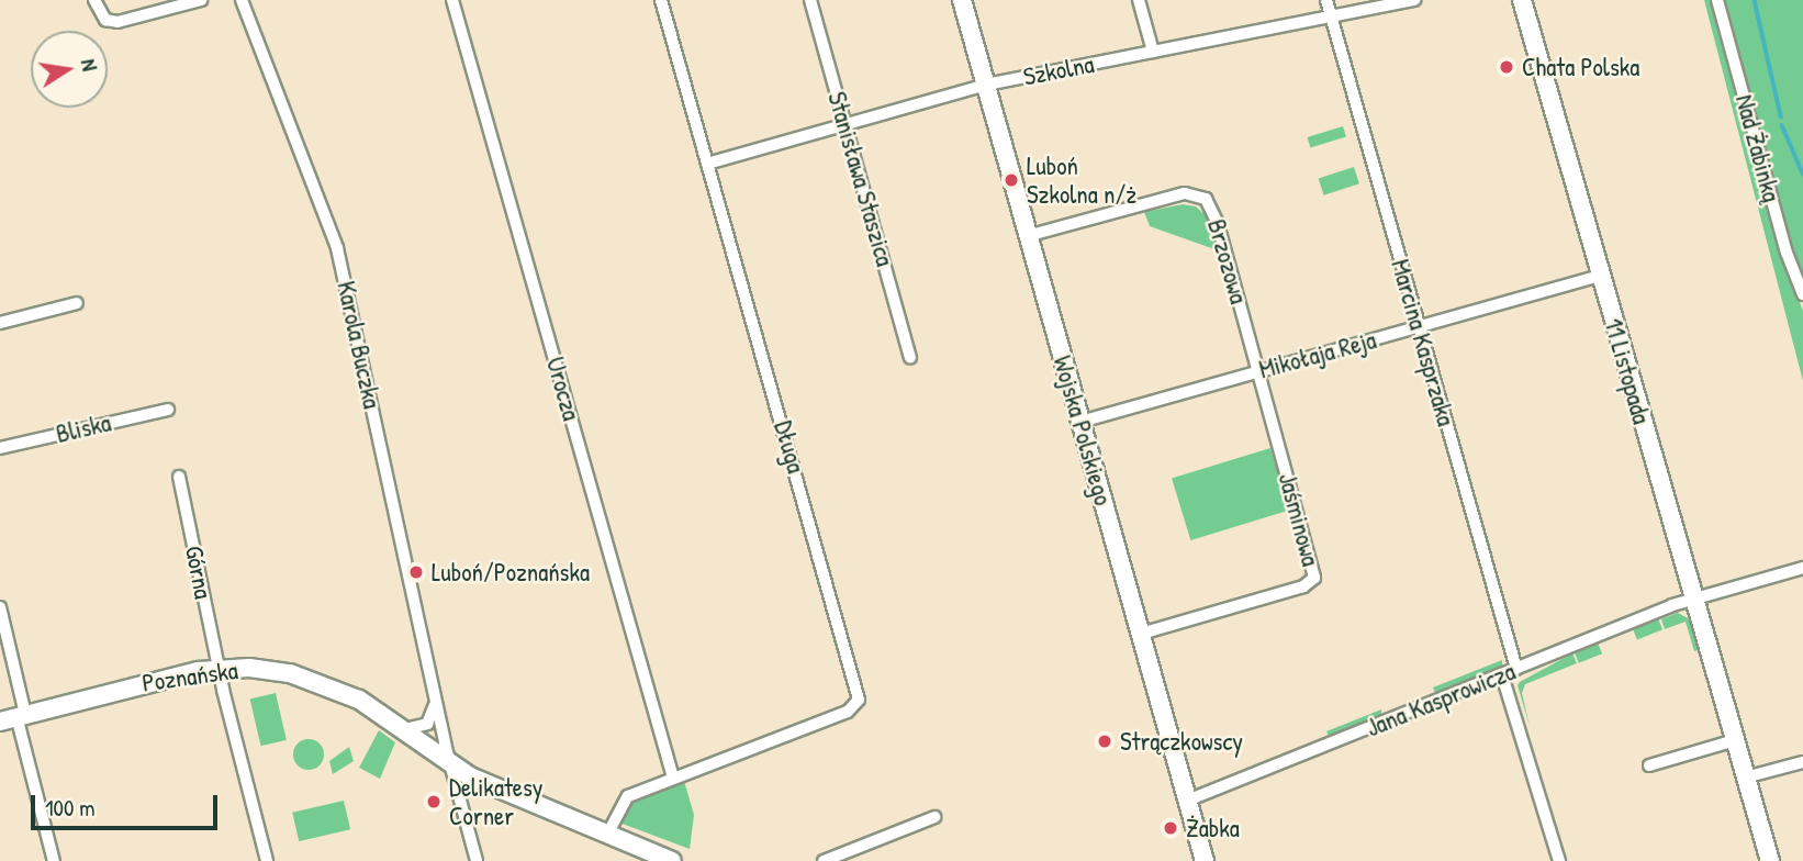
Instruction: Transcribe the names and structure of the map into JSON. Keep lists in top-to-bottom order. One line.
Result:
{"streets":{"street":["Szkolna","Nad Żabinką","Stanisława Staszica","Brzozowa","Marcina Kasprzaka","Karola Buczka","Mikołaja Reja","11 Listopada","Urocza","Bliska","Wojska Polskiego","Długa","Jaśminowa","Górna","Poznańska","Jana Kasprowicza"]},"crossings":[["Szkolna","Stanisława Staszica"],["Szkolna","Marcina Kasprzaka"],["Szkolna","Wojska Polskiego"],["Szkolna","Długa"],["Brzozowa","Mikołaja Reja"],["Brzozowa","Wojska Polskiego"],["Brzozowa","Jaśminowa"],["Marcina Kasprzaka","Mikołaja Reja"],["Marcina Kasprzaka","Jana Kasprowicza"],["Karola Buczka","Poznańska"],["Mikołaja Reja","11 Listopada"],["Mikołaja Reja","Wojska Polskiego"],["Mikołaja Reja","Jaśminowa"],["11 Listopada","Jana Kasprowicza"],["Urocza","Długa"],["Wojska Polskiego","Jaśminowa"],["Wojska Polskiego","Jana Kasprowicza"],["Długa","Poznańska"],["Górna","Poznańska"]],"places":["Chata Polska","Luboń Szkolna n/ż","Luboń/Poznańska","Strączkowscy","Delikatesy Corner","Żabka"],"scale_bar":"100 m","north":"right"}
